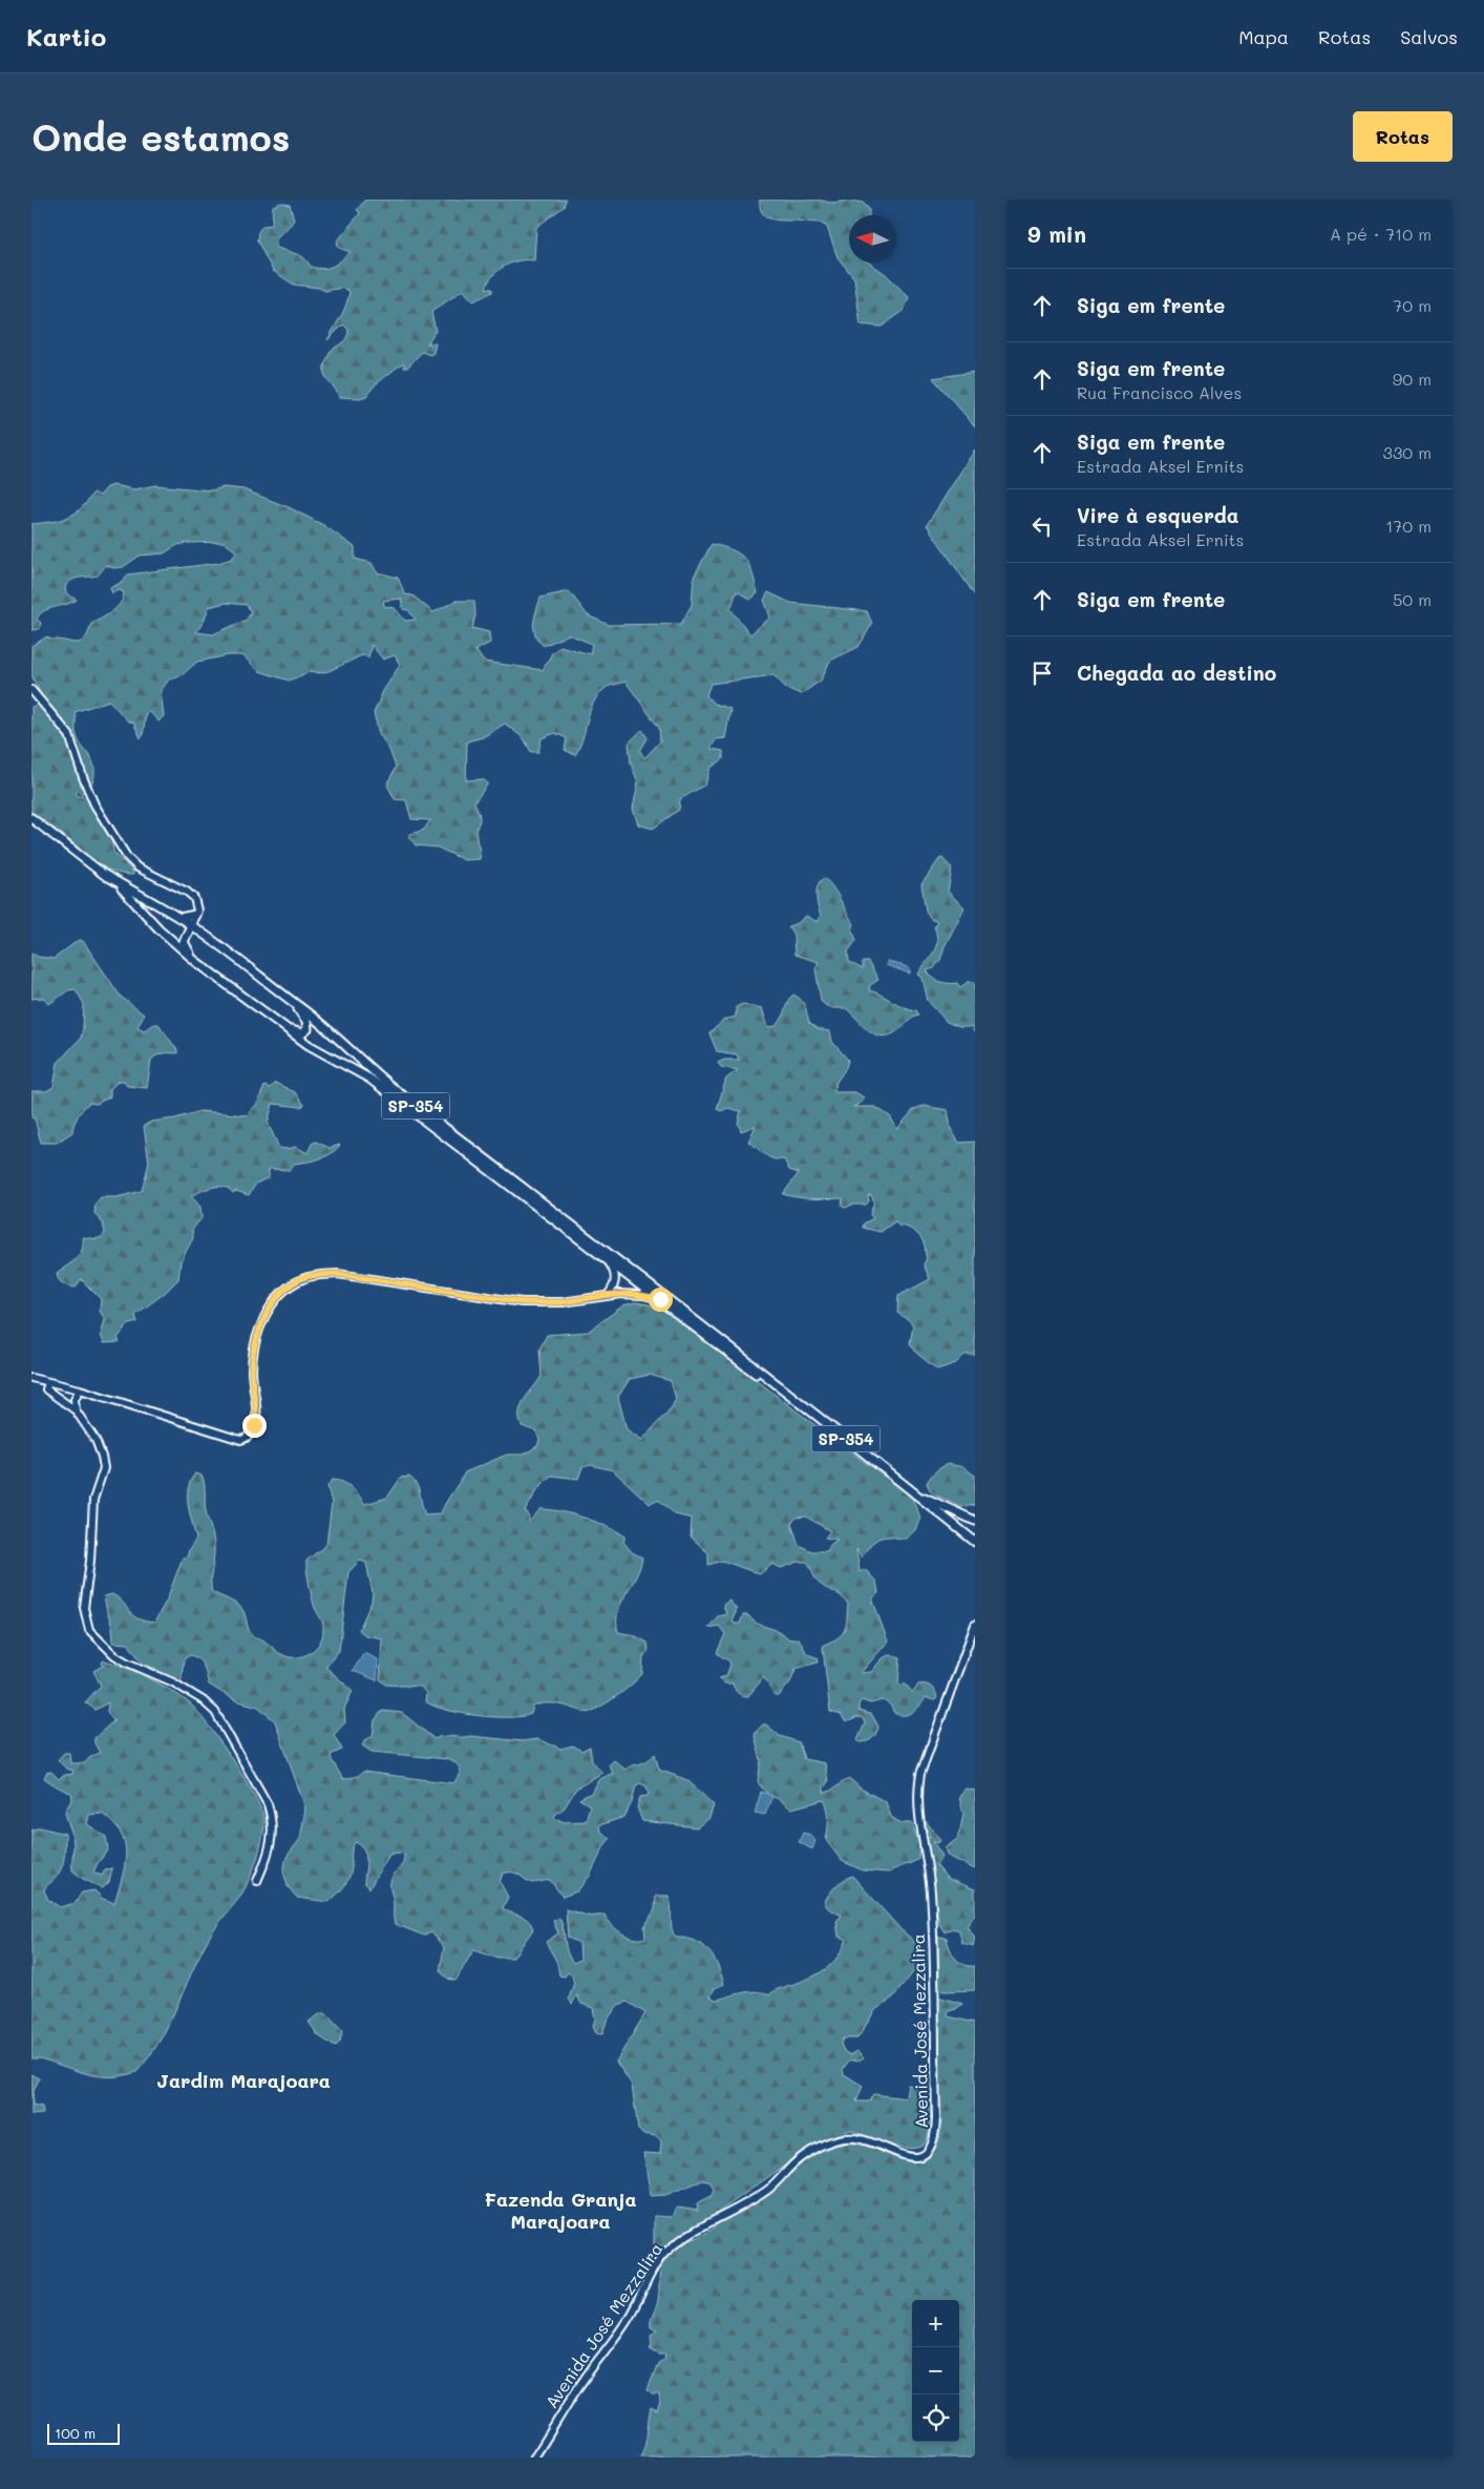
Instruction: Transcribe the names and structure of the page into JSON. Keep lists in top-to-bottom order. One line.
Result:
{"streets":{"main road":["SP-354"],"street":["Avenida José Mezzalira"]},"districts":["Jardim Marajoara","Fazenda Granja Marajoara"],"scale_bar":"100 m","north":"left","page":{"header":"Kartio","nav":["Mapa","Rotas","Salvos"],"buttons":"Rotas","title":"Onde estamos","heading":["9 min","A pé · 710 m"],"list":[["Siga em frente","70 m"],["Siga em frente","Rua Francisco Alves","90 m"],["Siga em frente","Estrada Aksel Ernits","330 m"],["Vire à esquerda","Estrada Aksel Ernits","170 m"],["Siga em frente","50 m"],"Chegada ao destino"],"map_buttons":["+","−"],"scale":"100 m"}}
